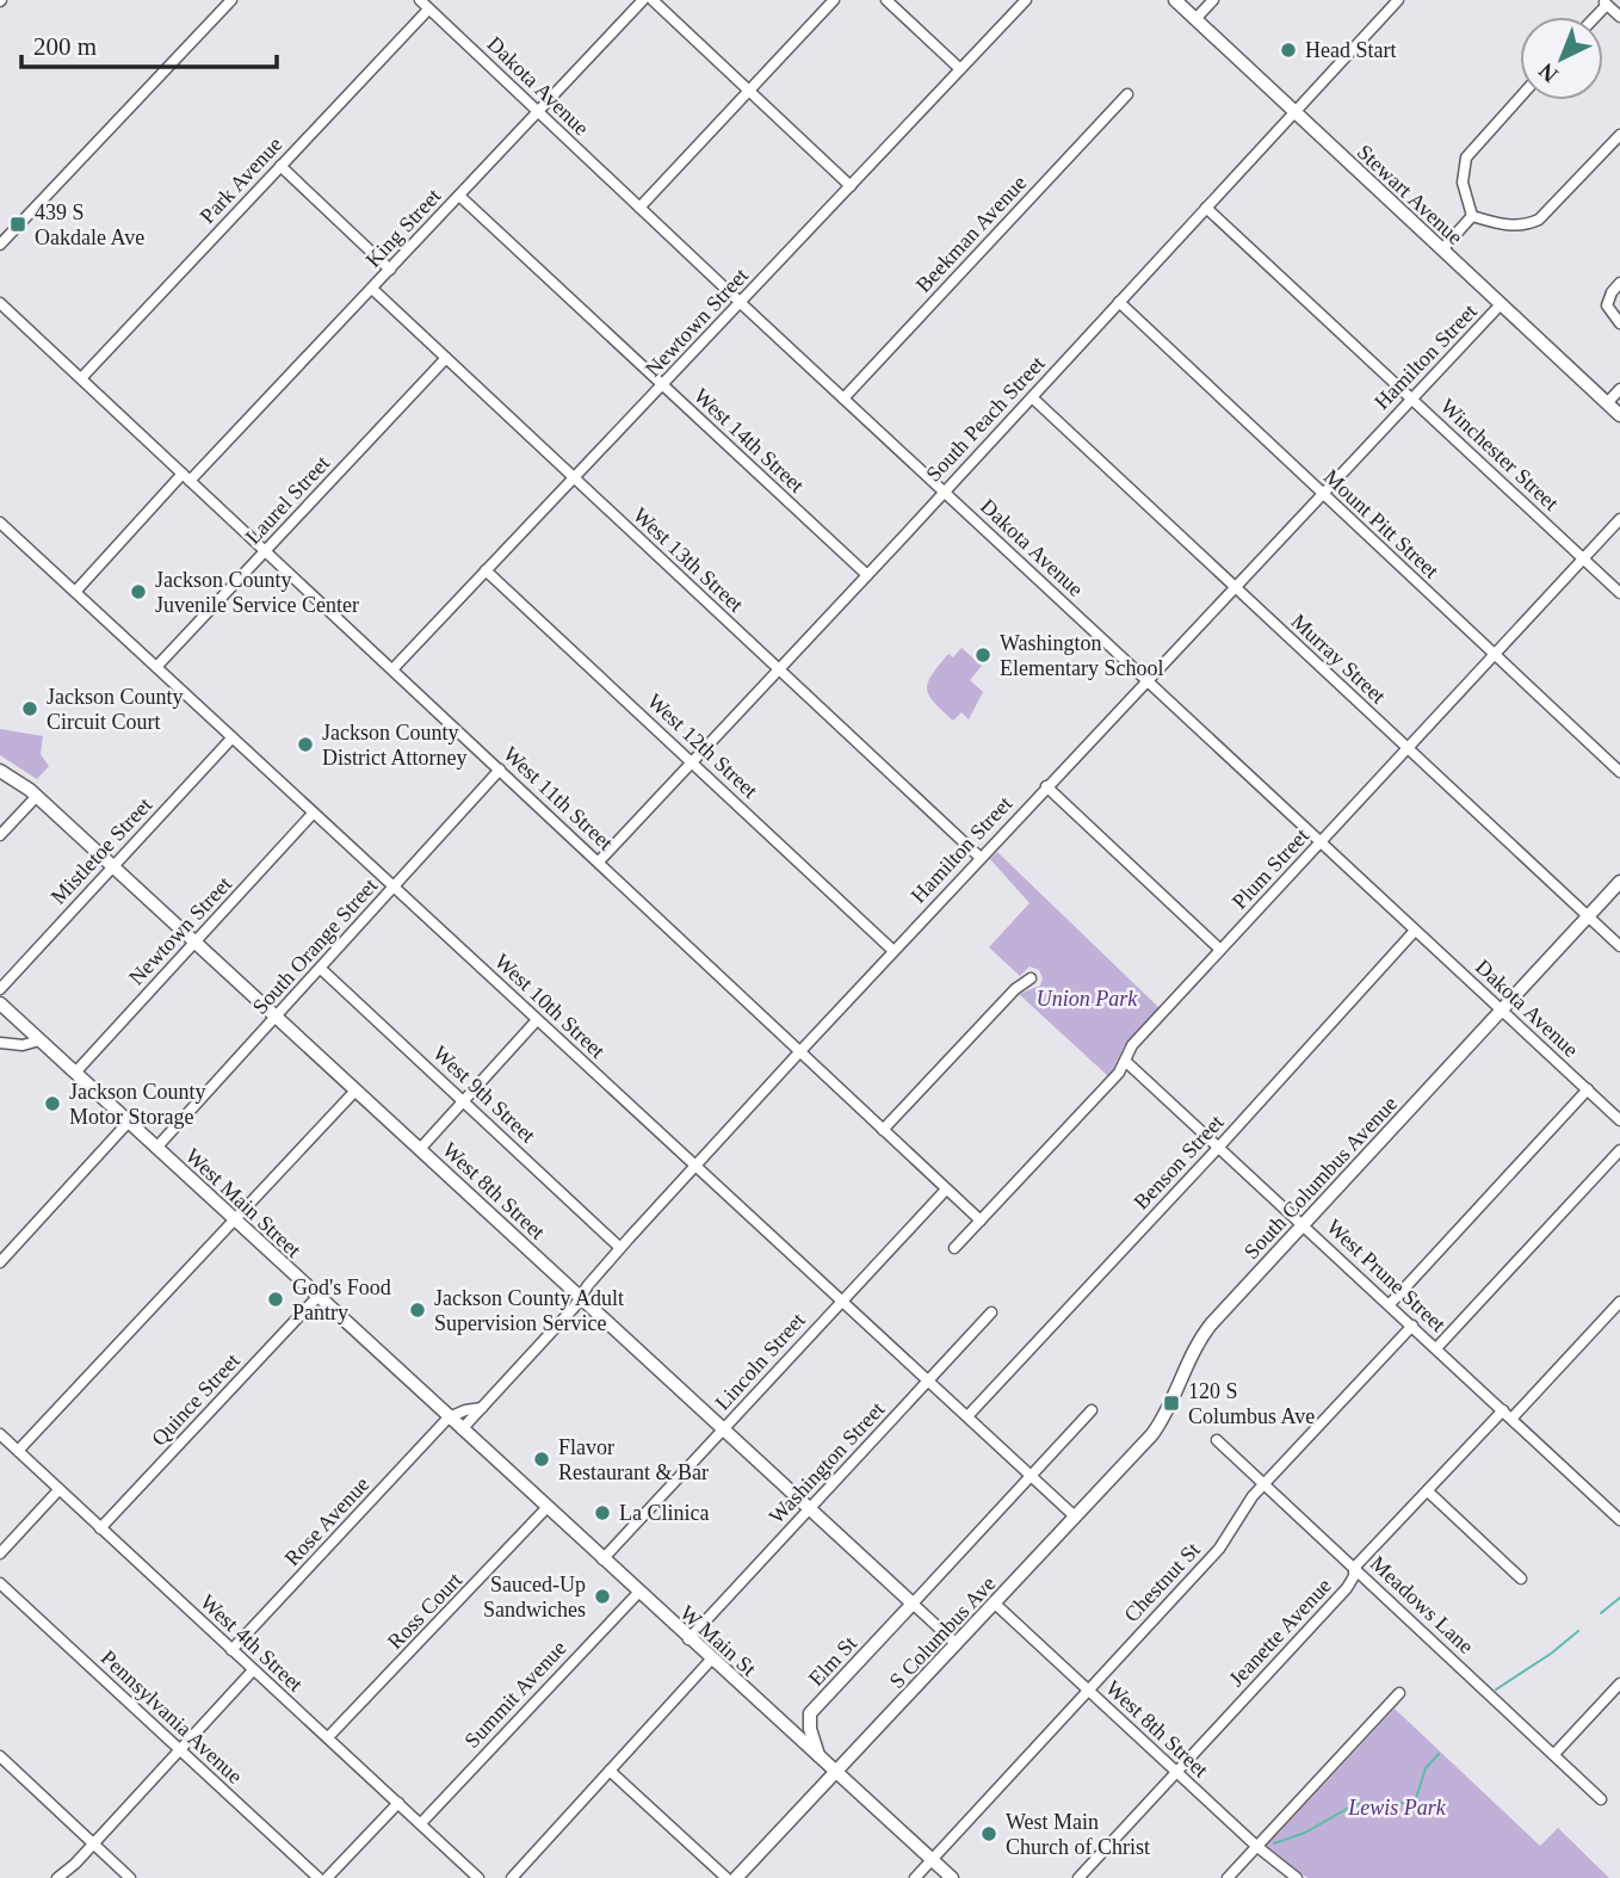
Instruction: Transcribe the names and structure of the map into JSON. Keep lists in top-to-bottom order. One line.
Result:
{"streets":{"main road":["Stewart Avenue","South Columbus Avenue","West 8th Street","West Main Street","S Columbus Ave","W Main St","Elm St"],"street":["Dakota Avenue","Park Avenue","King Street","Beekman Avenue","Newtown Street","Hamilton Street","South Peach Street","West 14th Street","Winchester Street","Laurel Street","Mount Pitt Street","West 13th Street","Murray Street","West 12th Street","West 11th Street","Mistletoe Street","Plum Street","South Orange Street","West 10th Street","West 9th Street","Benson Street","West Prune Street","Lincoln Street","Quince Street","Washington Street","Rose Avenue","Chestnut St","Meadows Lane","Ross Court","Jeanette Avenue","West 4th Street","Summit Avenue","Pennsylvania Avenue"]},"crossings":[["Dakota Avenue","Park Avenue"],["Dakota Avenue","King Street"],["Dakota Avenue","Beekman Avenue"],["Dakota Avenue","Newtown Street"],["Dakota Avenue","Hamilton Street"],["Dakota Avenue","South Peach Street"],["Dakota Avenue","Plum Street"],["Dakota Avenue","Benson Street"],["Dakota Avenue","South Columbus Avenue"],["Park Avenue","West 11th Street"],["Stewart Avenue","Hamilton Street"],["Stewart Avenue","South Peach Street"],["King Street","West 14th Street"],["King Street","West 13th Street"],["King Street","West 11th Street"],["King Street","West 10th Street"],["Newtown Street","West 14th Street"],["Newtown Street","West 13th Street"],["Newtown Street","West 12th Street"],["Newtown Street","West 11th Street"],["Newtown Street","West 10th Street"],["Newtown Street","West 8th Street"],["Newtown Street","West Main Street"],["Hamilton Street","Winchester Street"],["Hamilton Street","Mount Pitt Street"],["Hamilton Street","West 13th Street"],["Hamilton Street","Murray Street"],["Hamilton Street","West 12th Street"],["Hamilton Street","West 11th Street"],["Hamilton Street","West 10th Street"],["Hamilton Street","West 9th Street"],["Hamilton Street","West 8th Street"],["Hamilton Street","West Main Street"],["Hamilton Street","W Main St"],["South Peach Street","West 14th Street"],["South Peach Street","Winchester Street"],["South Peach Street","Mount Pitt Street"],["South Peach Street","West 13th Street"],["South Peach Street","Murray Street"],["South Peach Street","West 12th Street"],["South Peach Street","West 11th Street"],["Winchester Street","Plum Street"],["Laurel Street","West 13th Street"],["Laurel Street","West 11th Street"],["Laurel Street","West 10th Street"],["Mount Pitt Street","Plum Street"],["Murray Street","Plum Street"],["Murray Street","South Columbus Avenue"],["West 11th Street","Plum Street"],["West 11th Street","South Orange Street"],["West 11th Street","Lincoln Street"],["Mistletoe Street","West 10th Street"],["Mistletoe Street","West 8th Street"],["Plum Street","West Prune Street"],["South Orange Street","West 10th Street"],["South Orange Street","West 9th Street"],["South Orange Street","West 8th Street"],["South Orange Street","West Main Street"],["West 10th Street","Benson Street"],["West 10th Street","South Columbus Avenue"],["West 10th Street","Lincoln Street"],["West 10th Street","Washington Street"],["West 10th Street","S Columbus Ave"],["Benson Street","West Prune Street"],["South Columbus Avenue","West Prune Street"],["South Columbus Avenue","S Columbus Ave"],["West 8th Street","Lincoln Street"],["West 8th Street","Washington Street"],["West 8th Street","Chestnut St"],["West 8th Street","S Columbus Ave"],["West 8th Street","Jeanette Avenue"],["West 8th Street","Elm St"],["West Main Street","Quince Street"],["West Main Street","Rose Avenue"],["West Main Street","W Main St"],["West Prune Street","Chestnut St"],["West Prune Street","Jeanette Avenue"],["Lincoln Street","W Main St"],["Quince Street","West 4th Street"],["Washington Street","W Main St"],["Rose Avenue","West 4th Street"],["Chestnut St","Meadows Lane"],["Chestnut St","W Main St"],["Meadows Lane","Jeanette Avenue"],["Ross Court","W Main St"],["Ross Court","West 4th Street"],["S Columbus Ave","W Main St"],["W Main St","Elm St"],["W Main St","Summit Avenue"],["West 4th Street","Summit Avenue"]],"parks":["Union Park","Lewis Park"],"places":{"other":["Head Start","Jackson County Juvenile Service Center","Washington Elementary School","Jackson County Circuit Court","Jackson County District Attorney","Jackson County Motor Storage","God's Food Pantry","Jackson County Adult Supervision Service","Flavor Restaurant & Bar","La Clinica","Sauced-Up Sandwiches","West Main Church of Christ"],"transit":["439 S Oakdale Ave","120 S Columbus Ave"]},"scale_bar":"200 m","north":"bottom left"}
